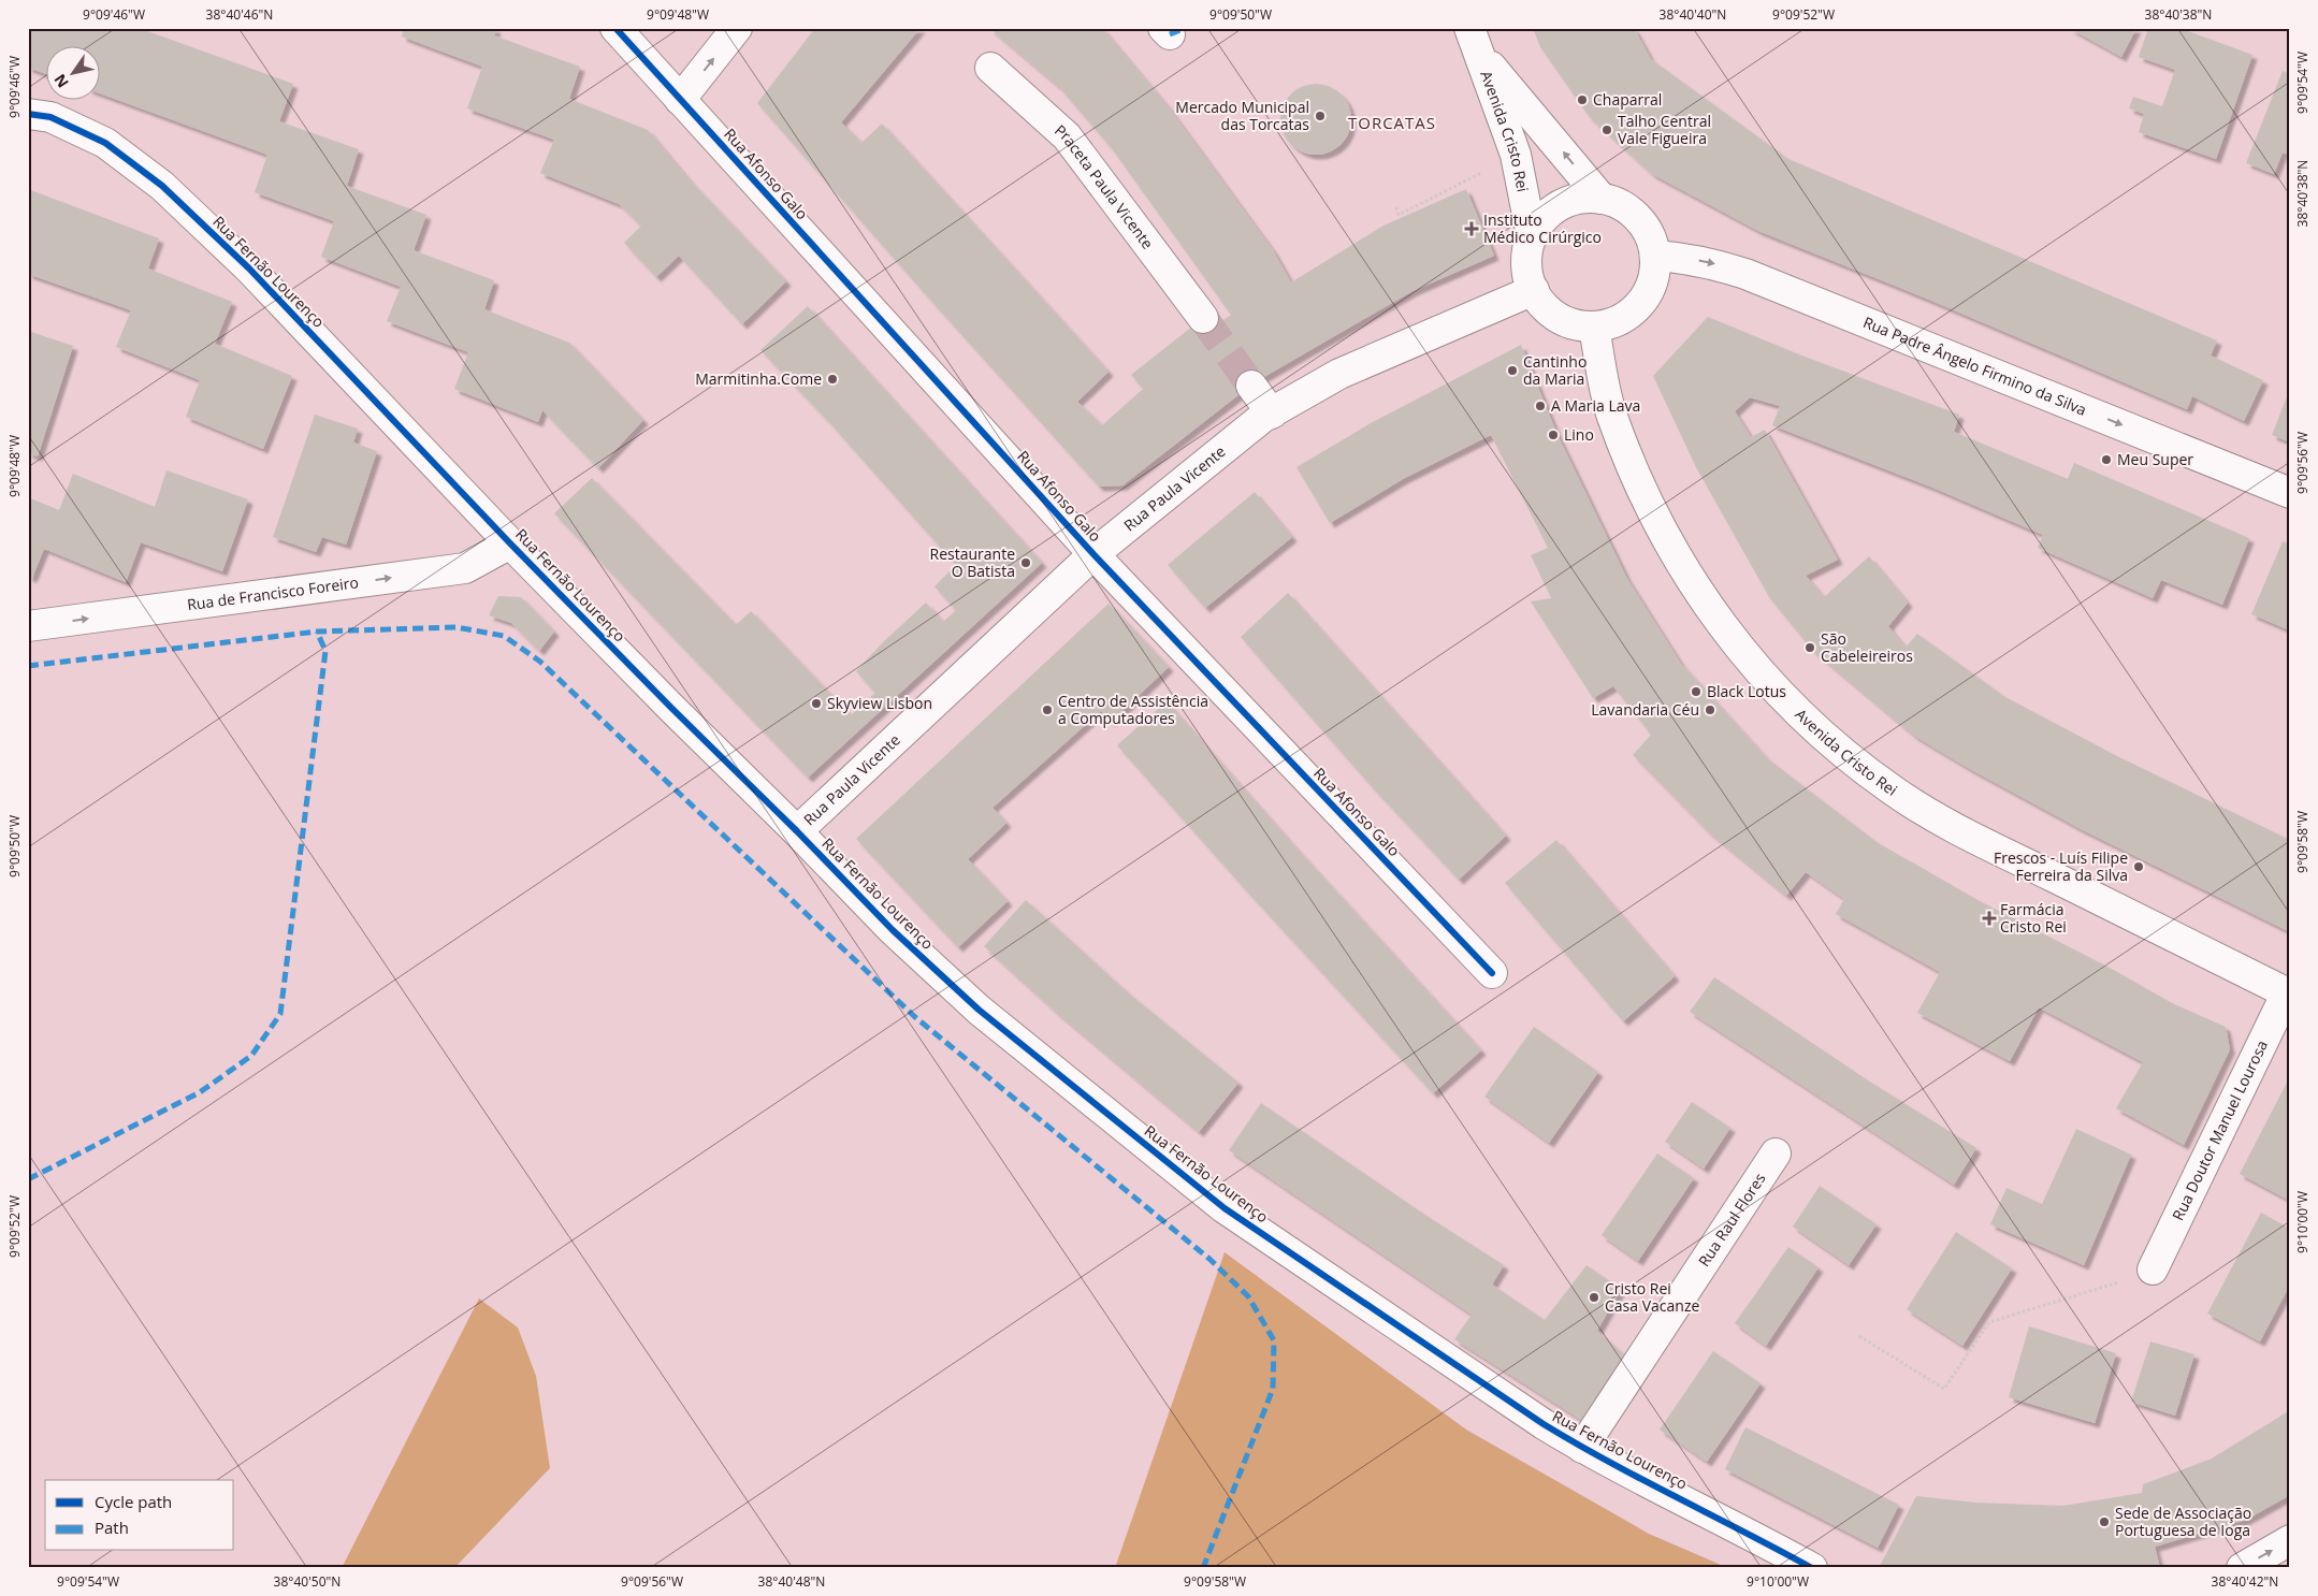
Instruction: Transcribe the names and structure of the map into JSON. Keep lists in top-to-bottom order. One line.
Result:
{"streets":{"street":["Avenida Cristo Rei","Rua Afonso Galo","Praceta Paula Vicente","Rua Fernão Lourenço","Rua Padre Ângelo Firmino da Silva","Rua Paula Vicente","Rua de Francisco Foreiro","Rua Doutor Manuel Lourosa","Rua Raul Flores"]},"crossings":[["Avenida Cristo Rei","Rua Padre Ângelo Firmino da Silva"],["Avenida Cristo Rei","Rua Paula Vicente"],["Avenida Cristo Rei","Rua Doutor Manuel Lourosa"],["Rua Afonso Galo","Rua Paula Vicente"],["Rua Fernão Lourenço","Rua Paula Vicente"],["Rua Fernão Lourenço","Rua de Francisco Foreiro"],["Rua Fernão Lourenço","Rua Raul Flores"],["Rua Padre Ângelo Firmino da Silva","Rua Paula Vicente"]],"one_way":["Rua Padre Ângelo Firmino da Silva","Rua de Francisco Foreiro"],"districts":["TORCATAS"],"places":{"other":["Chaparral","Mercado Municipal das Torcatas","Talho Central Vale Figueira","Cantinho da Maria","Marmitinha.Come","A Maria Lava","Lino","Meu Super","Restaurante O Batista","São Cabeleireiros","Black Lotus","Skyview Lisbon","Centro de Assistência a Computadores","Lavandaria Céu","Frescos - Luís Filipe Ferreira da Silva","Cristo Rei Casa Vacanze","Sede de Associação Portuguesa de Ioga"],"health":["Instituto Médico Cirúrgico","Farmácia Cristo Rei"]},"legend":["Cycle path","Path"],"north":"bottom left","coordinates":["9°09'46\"W","38°40'46\"N","9°09'48\"W","9°09'50\"W","38°40'40\"N","9°09'52\"W","38°40'38\"N","9°09'54\"W","9°09'56\"W","9°09'58\"W","9°10'00\"W","38°40'50\"N","38°40'48\"N","38°40'42\"N"]}
